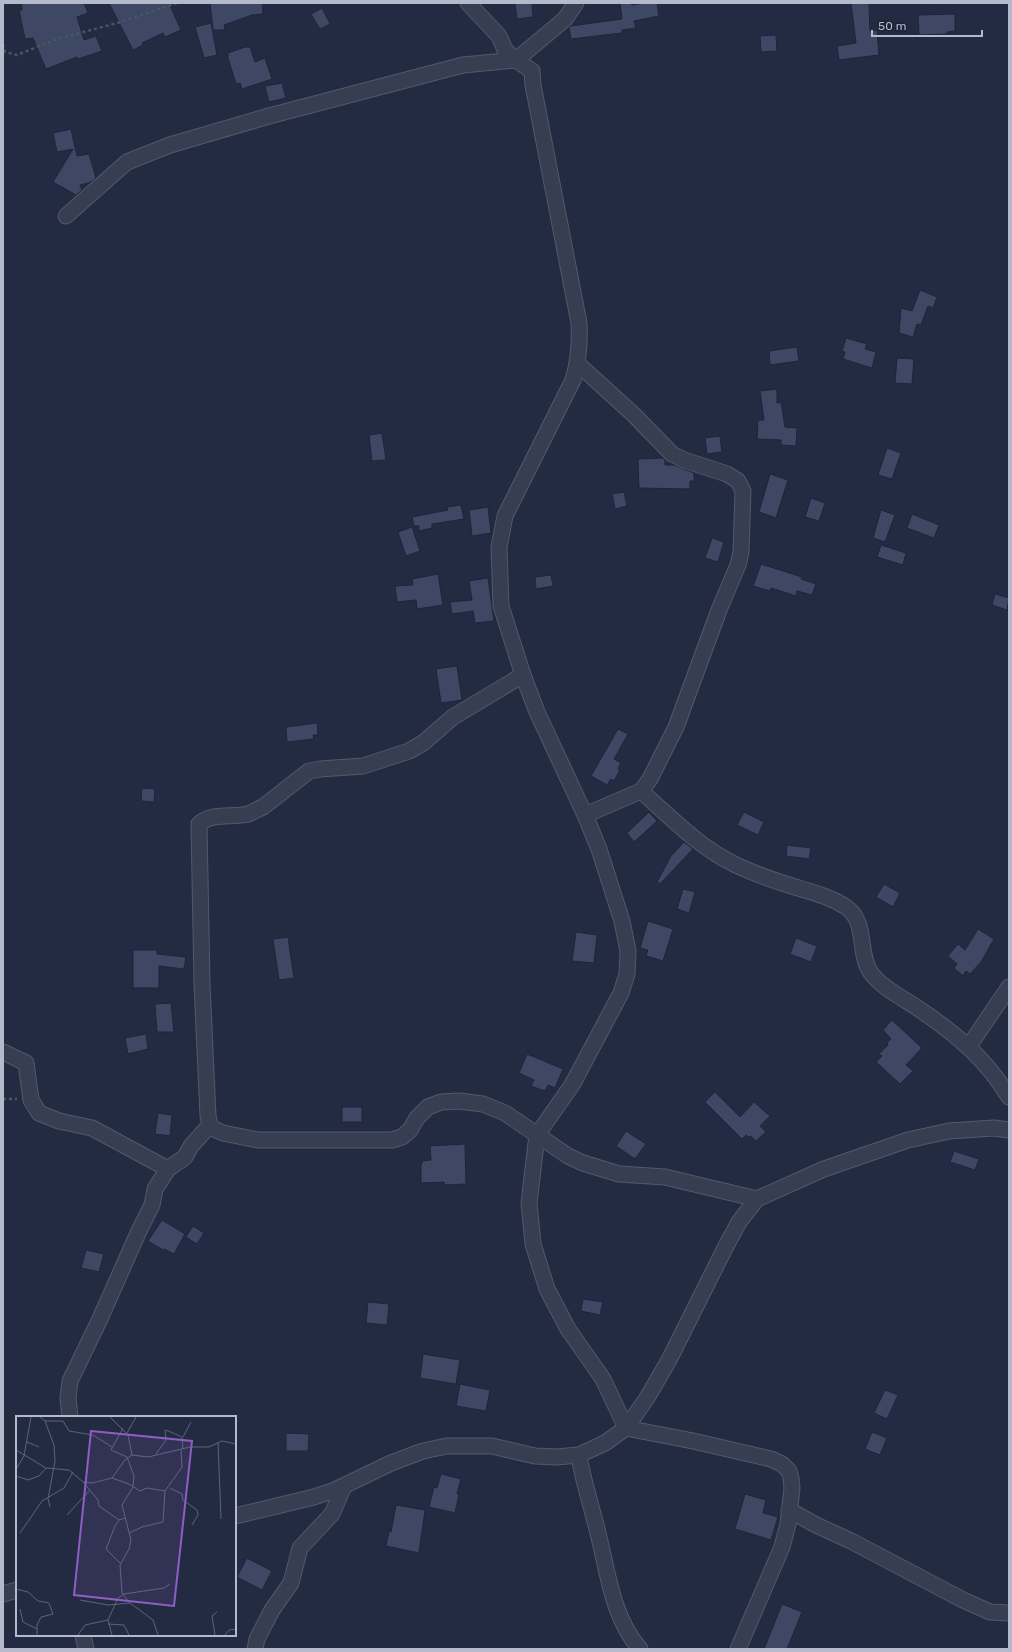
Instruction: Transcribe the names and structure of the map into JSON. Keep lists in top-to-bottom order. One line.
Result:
{"scale_bar":"50 m"}
